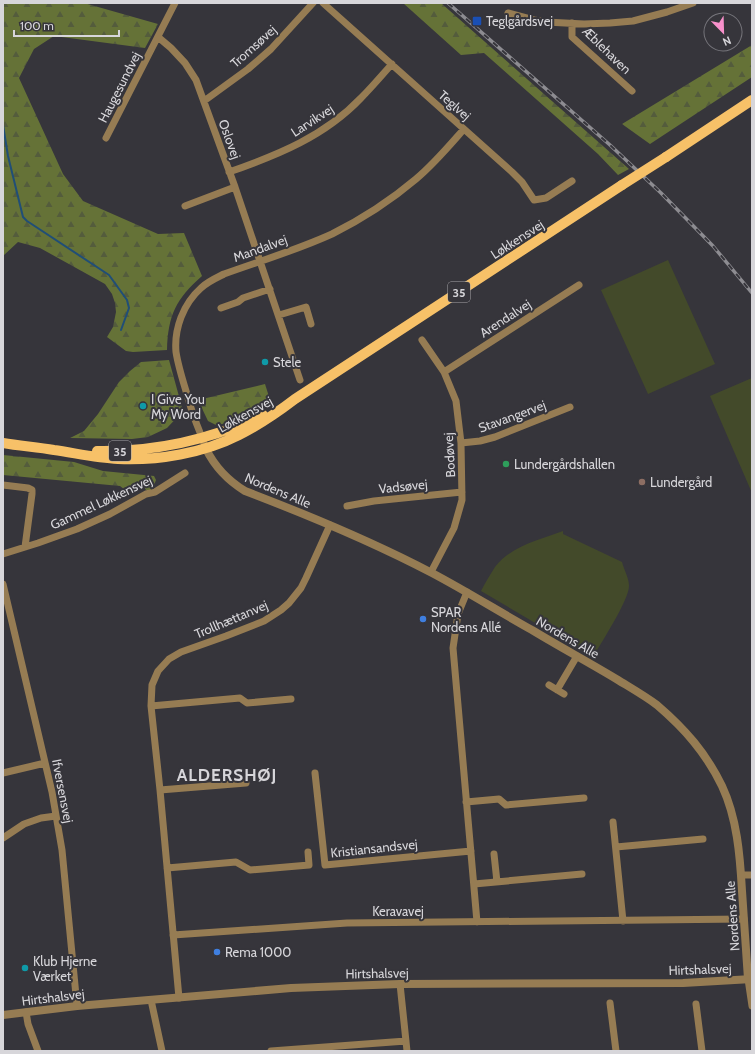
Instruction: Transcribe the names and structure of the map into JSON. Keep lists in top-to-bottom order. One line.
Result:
{"streets":{"main road":["Løkkensvej","35"],"street":["Tromsøvej","Æblehaven","Haugesundvej","Teglvej","Larvikvej","Oslovej","Mandalvej","Arendalvej","Stavangervej","Bodøvej","Vadsøvej","Nordens Alle","Gammel Løkkensvej","Trollhættanvej","Ifversensvej","Kristiansandsvej","Keravavej","Hirtshalsvej"]},"crossings":[["Tromsøvej","Oslovej"],["Haugesundvej","Oslovej"],["Teglvej","Larvikvej"],["Teglvej","Mandalvej"],["Larvikvej","Oslovej"],["Oslovej","Mandalvej"],["Løkkensvej","Mandalvej"],["Løkkensvej","35"],["Løkkensvej","Nordens Alle"],["Mandalvej","35"],["Mandalvej","Nordens Alle"],["35","Nordens Alle"],["Arendalvej","Bodøvej"],["Stavangervej","Bodøvej"],["Bodøvej","Vadsøvej"],["Bodøvej","Nordens Alle"],["Nordens Alle","Trollhættanvej"],["Nordens Alle","Keravavej"],["Nordens Alle","Hirtshalsvej"],["Trollhættanvej","Keravavej"],["Trollhættanvej","Hirtshalsvej"],["Ifversensvej","Hirtshalsvej"]],"districts":["ALDERSHØJ"],"places":{"transit":["Teglgårdsvej"],"other":["Stele","I Give You My Word","Lundergårdshallen","Lundergård","SPAR Nordens Allé","Rema 1000","Klub Hjerne Værket"]},"scale_bar":"100 m","north":"bottom right"}
